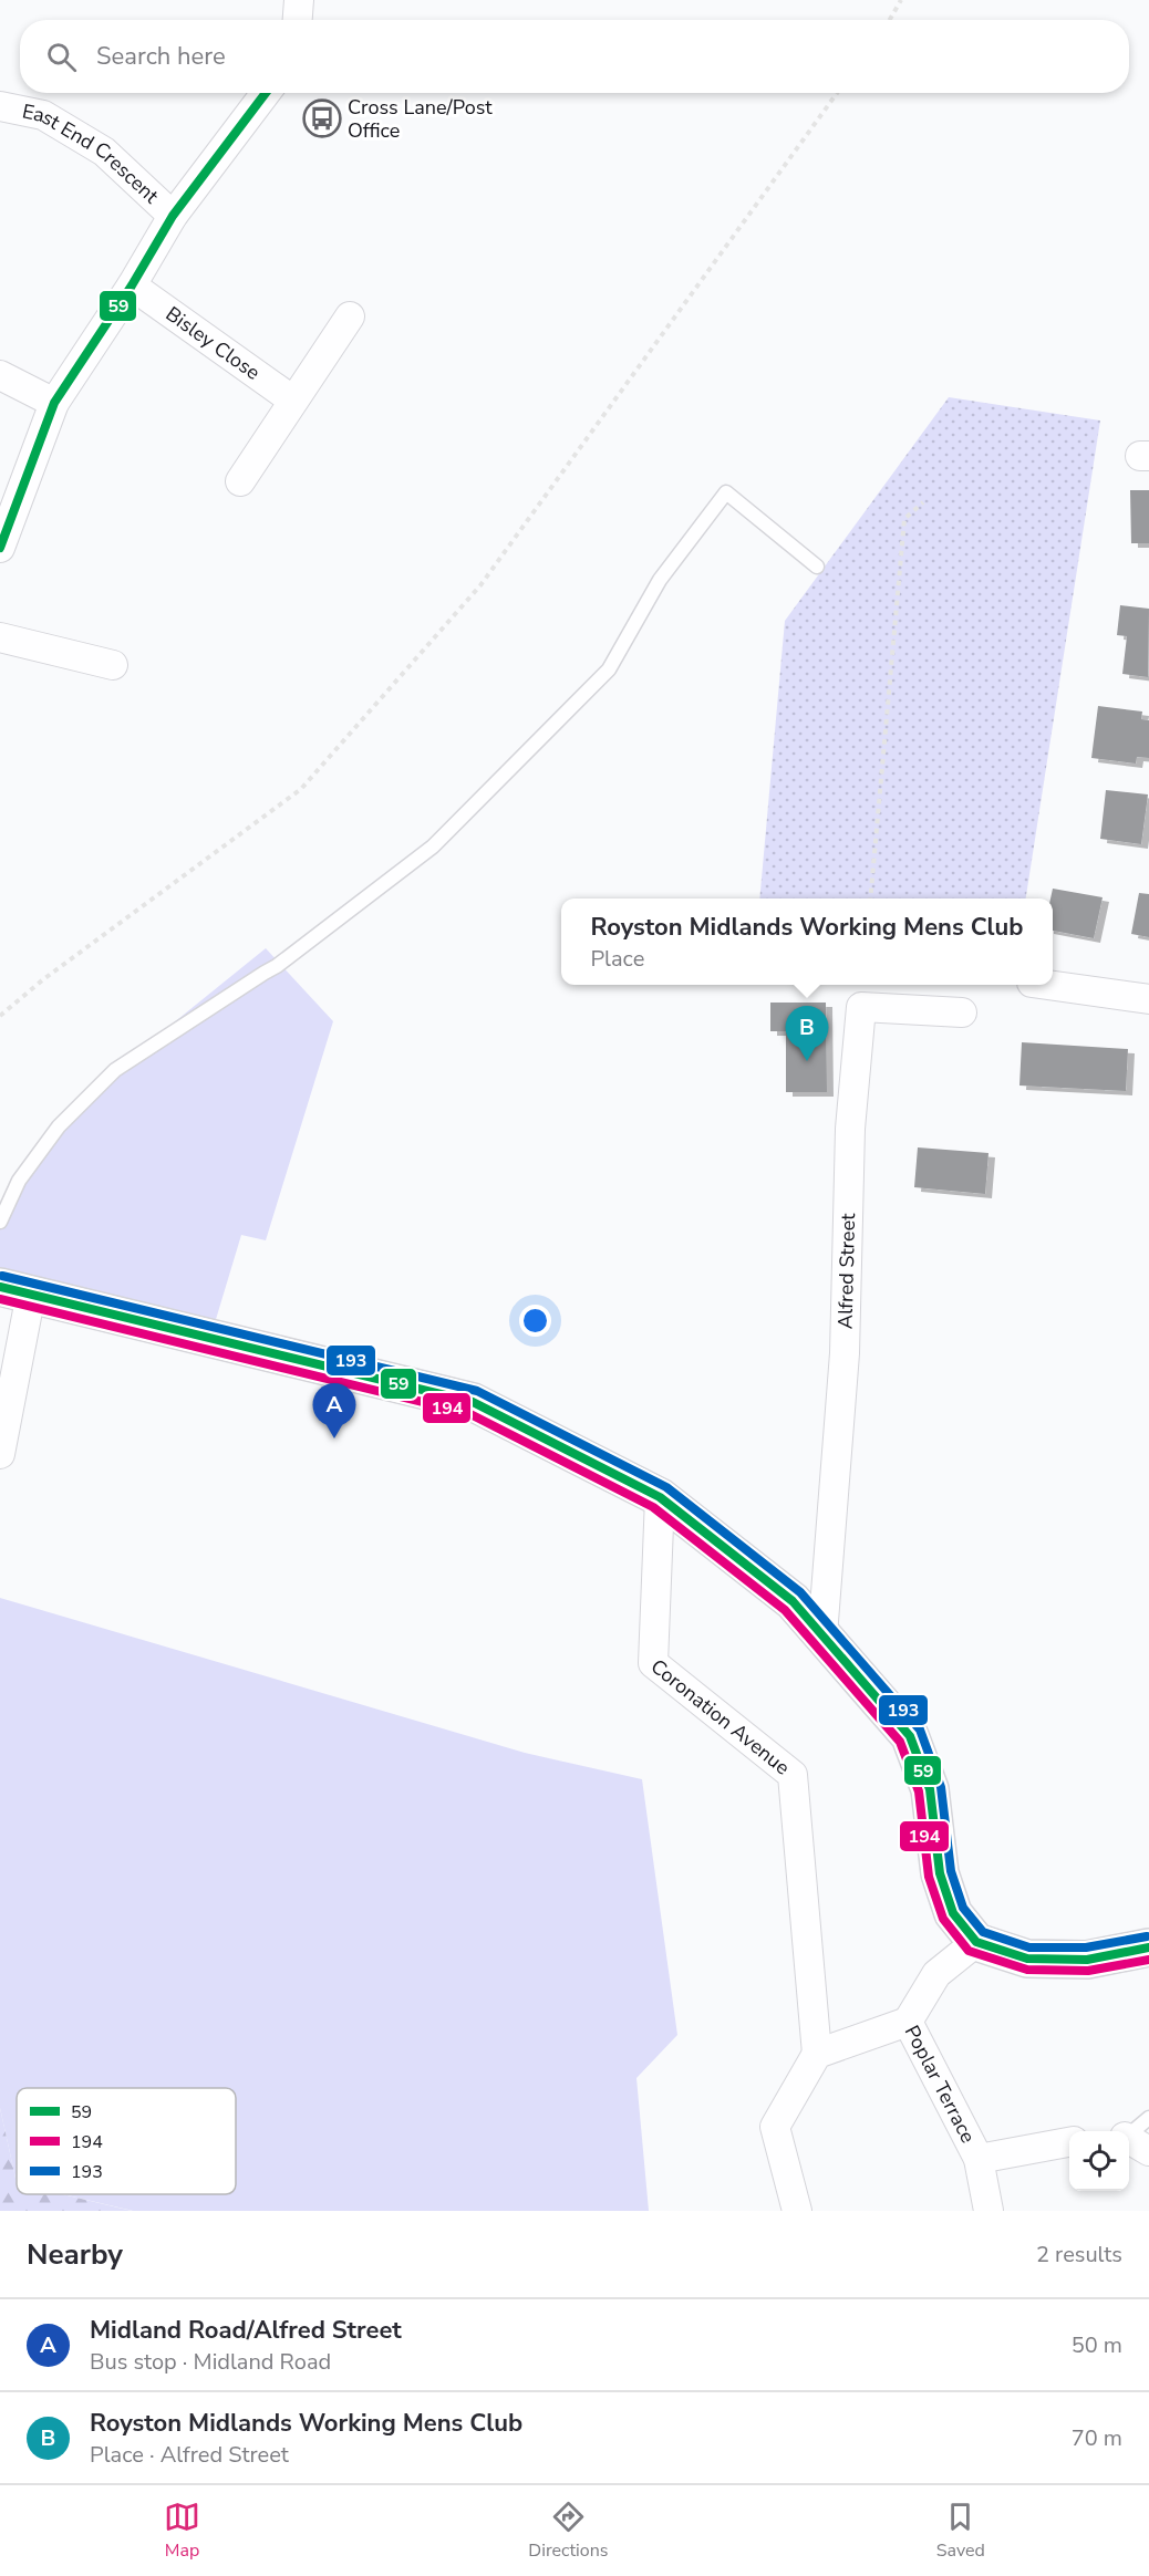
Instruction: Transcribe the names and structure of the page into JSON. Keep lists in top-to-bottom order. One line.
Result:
{"streets":{"street":["East End Crescent","Bisley Close","Alfred Street","Coronation Avenue","Poplar Terrace"]},"places":{"bus stop":["Cross Lane/Post Office"]},"lines":["transit line 59","transit line 193","transit line 194"],"legend":["59","194","193"],"page":{"search":"Search here","popup":["Royston Midlands Working Mens Club","Place"],"pins":["B","A"],"heading":["Nearby","2 results"],"list":[{"mark":"A","name":"Midland Road/Alfred Street","note":"Bus stop · Midland Road","value":"50 m"},{"mark":"B","name":"Royston Midlands Working Mens Club","note":"Place · Alfred Street","value":"70 m"}],"nav":["Map","Directions","Saved"]}}
